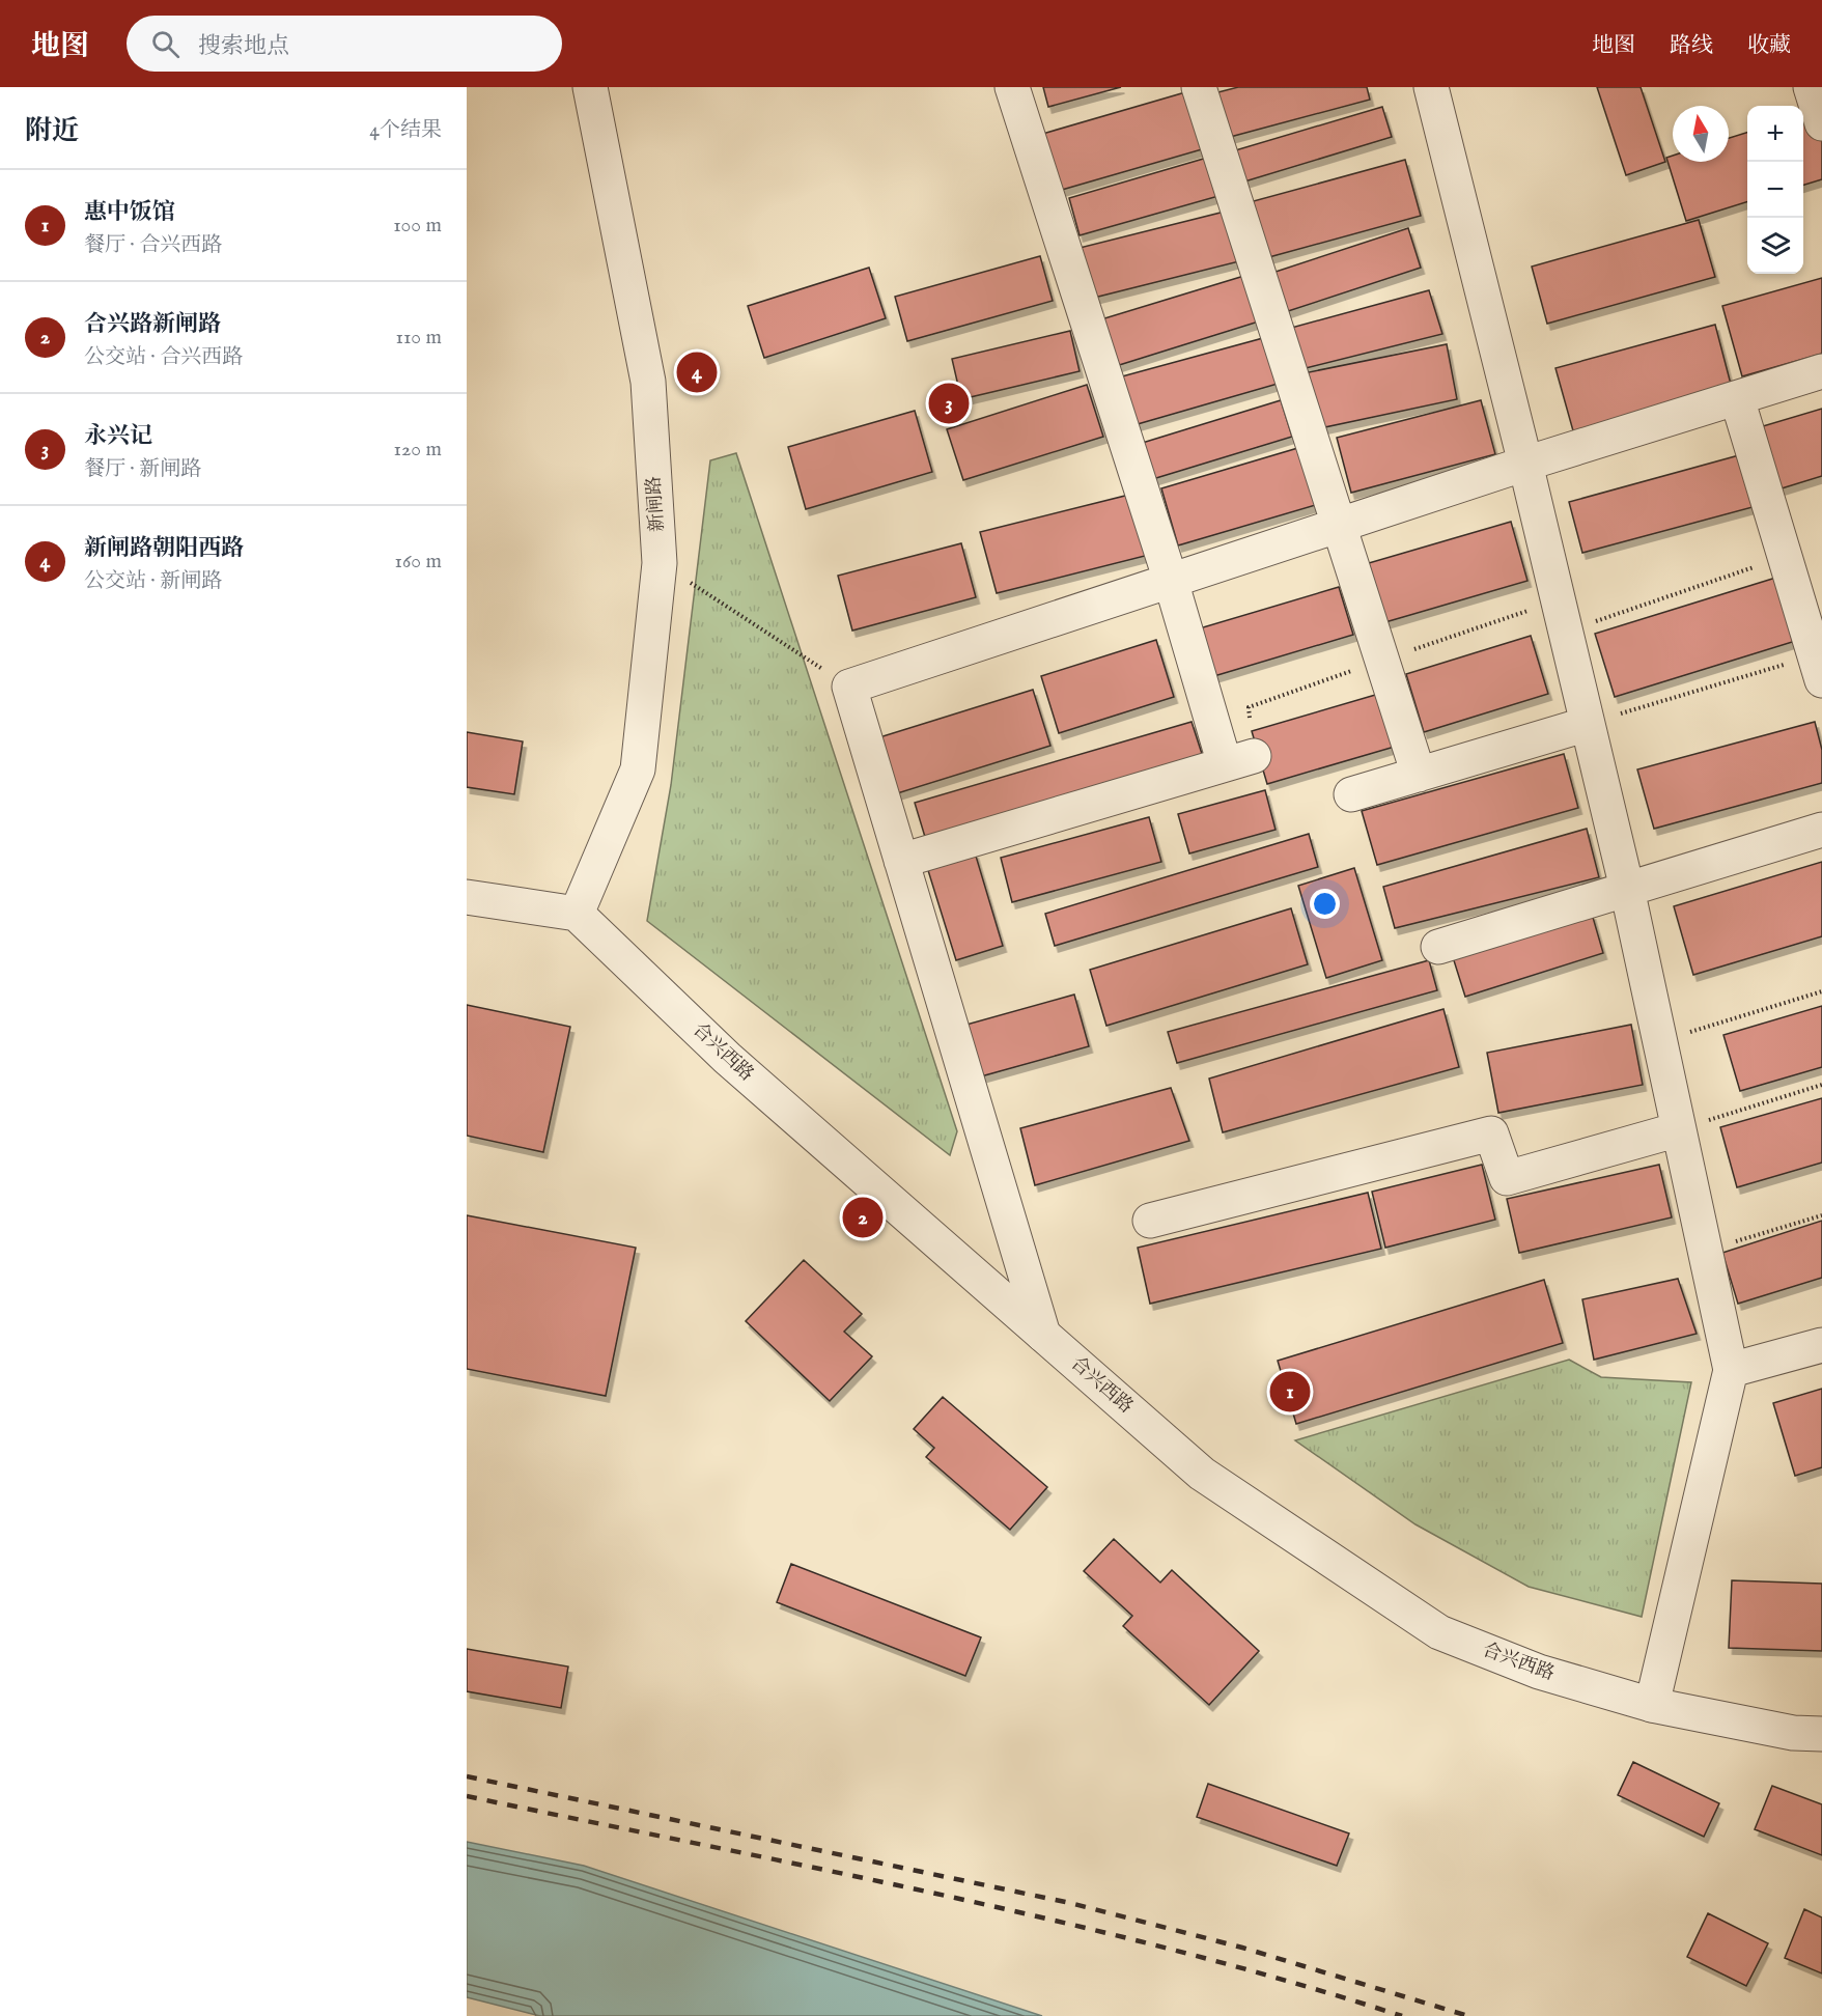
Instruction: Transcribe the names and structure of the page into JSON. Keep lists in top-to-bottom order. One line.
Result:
{"streets":{"street":["新闸路","合兴西路"]},"crossings":[["新闸路","合兴西路"]],"north":"top","page":{"header":"地图","search":"搜索地点","nav":["地图","路线","收藏"],"heading":["附近","4个结果"],"map_buttons":["+","−"],"list":[{"mark":"1","name":"惠中饭馆","note":"餐厅 · 合兴西路","value":"100 m"},{"mark":"2","name":"合兴路新闸路","note":"公交站 · 合兴西路","value":"110 m"},{"mark":"3","name":"永兴记","note":"餐厅 · 新闸路","value":"120 m"},{"mark":"4","name":"新闸路朝阳西路","note":"公交站 · 新闸路","value":"160 m"}],"pins":["4","3","2","1"]}}
